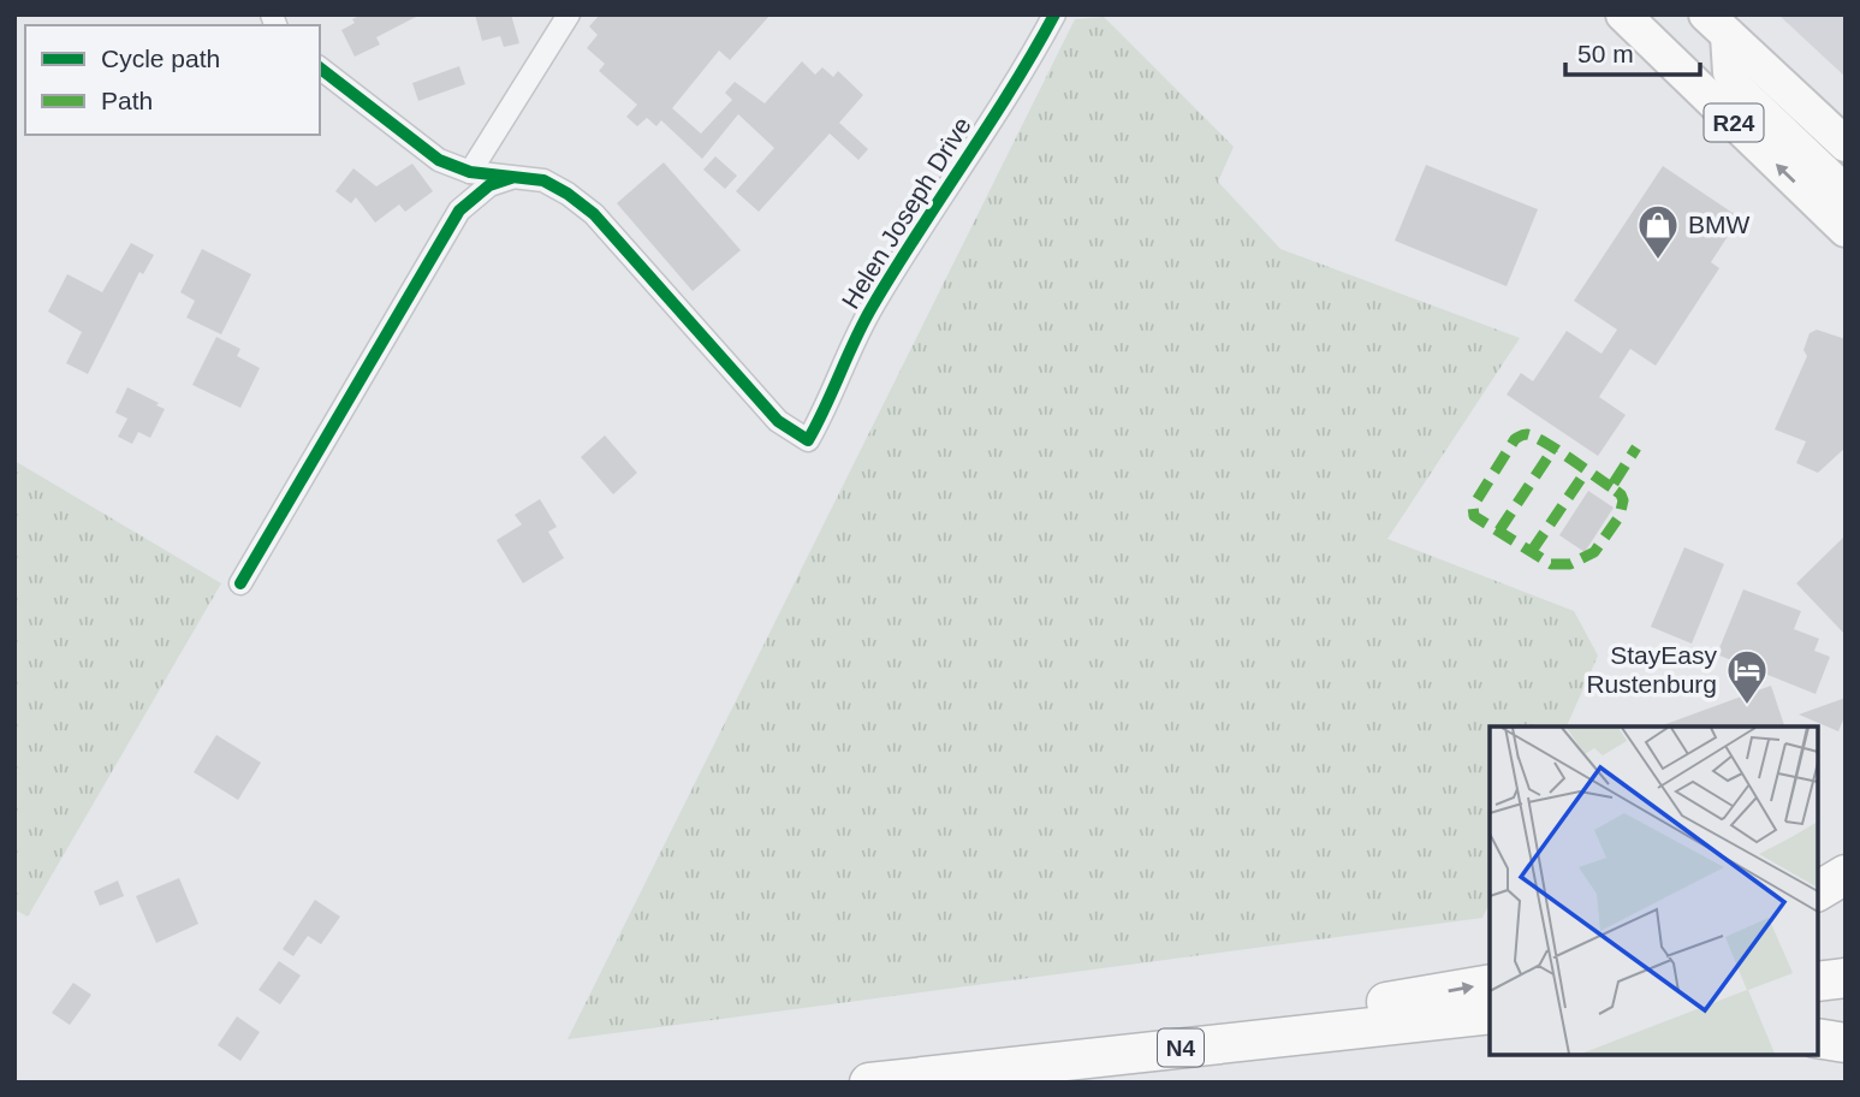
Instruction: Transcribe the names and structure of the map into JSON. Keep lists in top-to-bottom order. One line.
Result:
{"streets":{"highway":["N4"],"main road":["R24"],"street":["Helen Joseph Drive"]},"places":{"shop":["BMW"],"hotel":["StayEasy Rustenburg"]},"legend":["Cycle path","Path"],"scale_bar":"50 m"}
